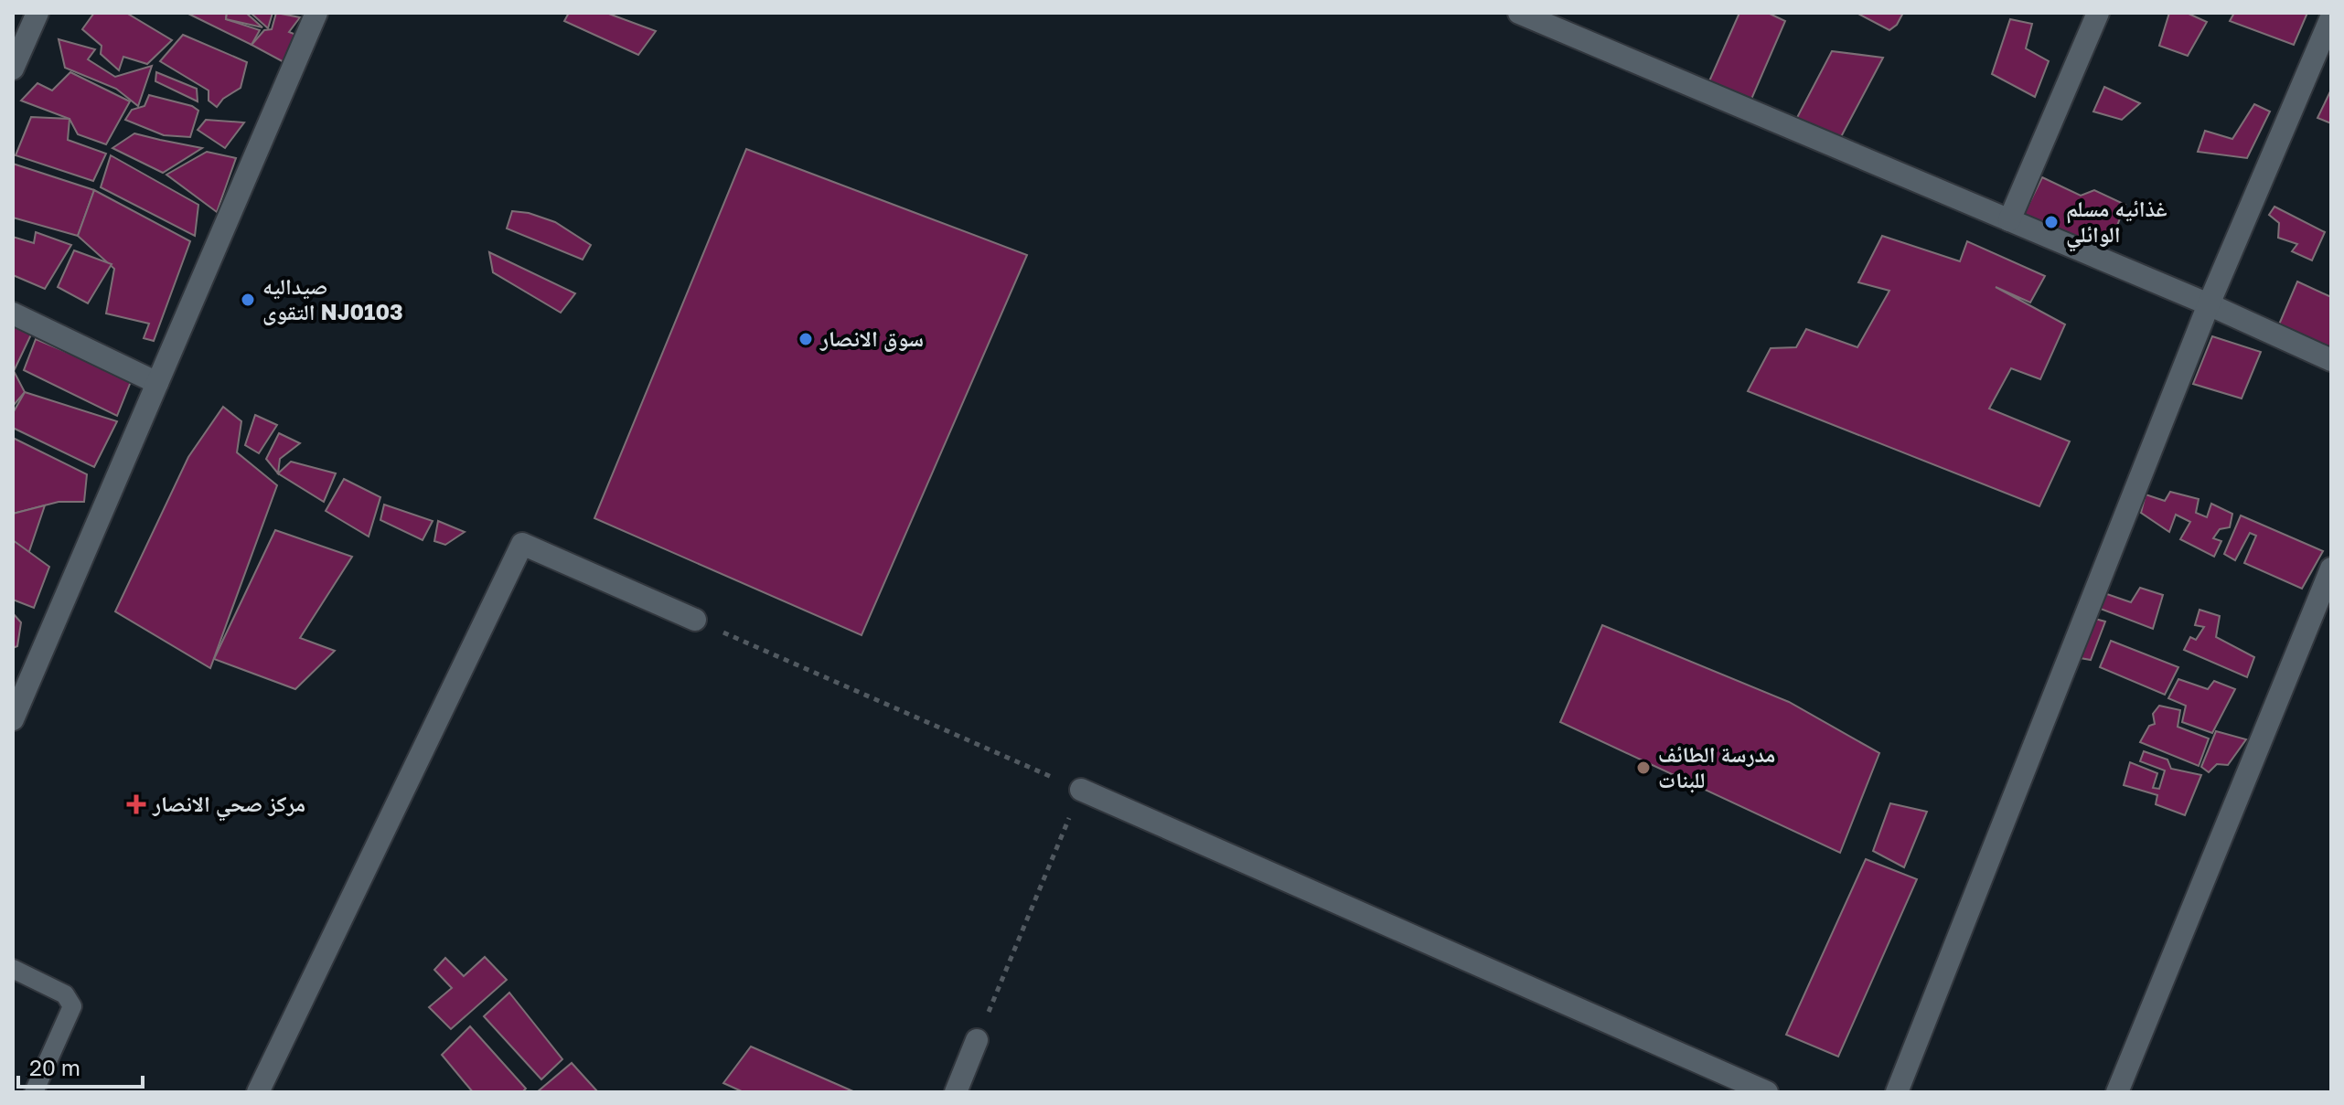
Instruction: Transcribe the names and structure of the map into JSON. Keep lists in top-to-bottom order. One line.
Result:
{"places":{"other":["غذائيه مسلم الوائلي","صيداليه التقوى NJ0103","سوق الانصار","مدرسة الطائف للبنات"],"health":["مركز صحي الانصار"]},"scale_bar":"20 m"}
